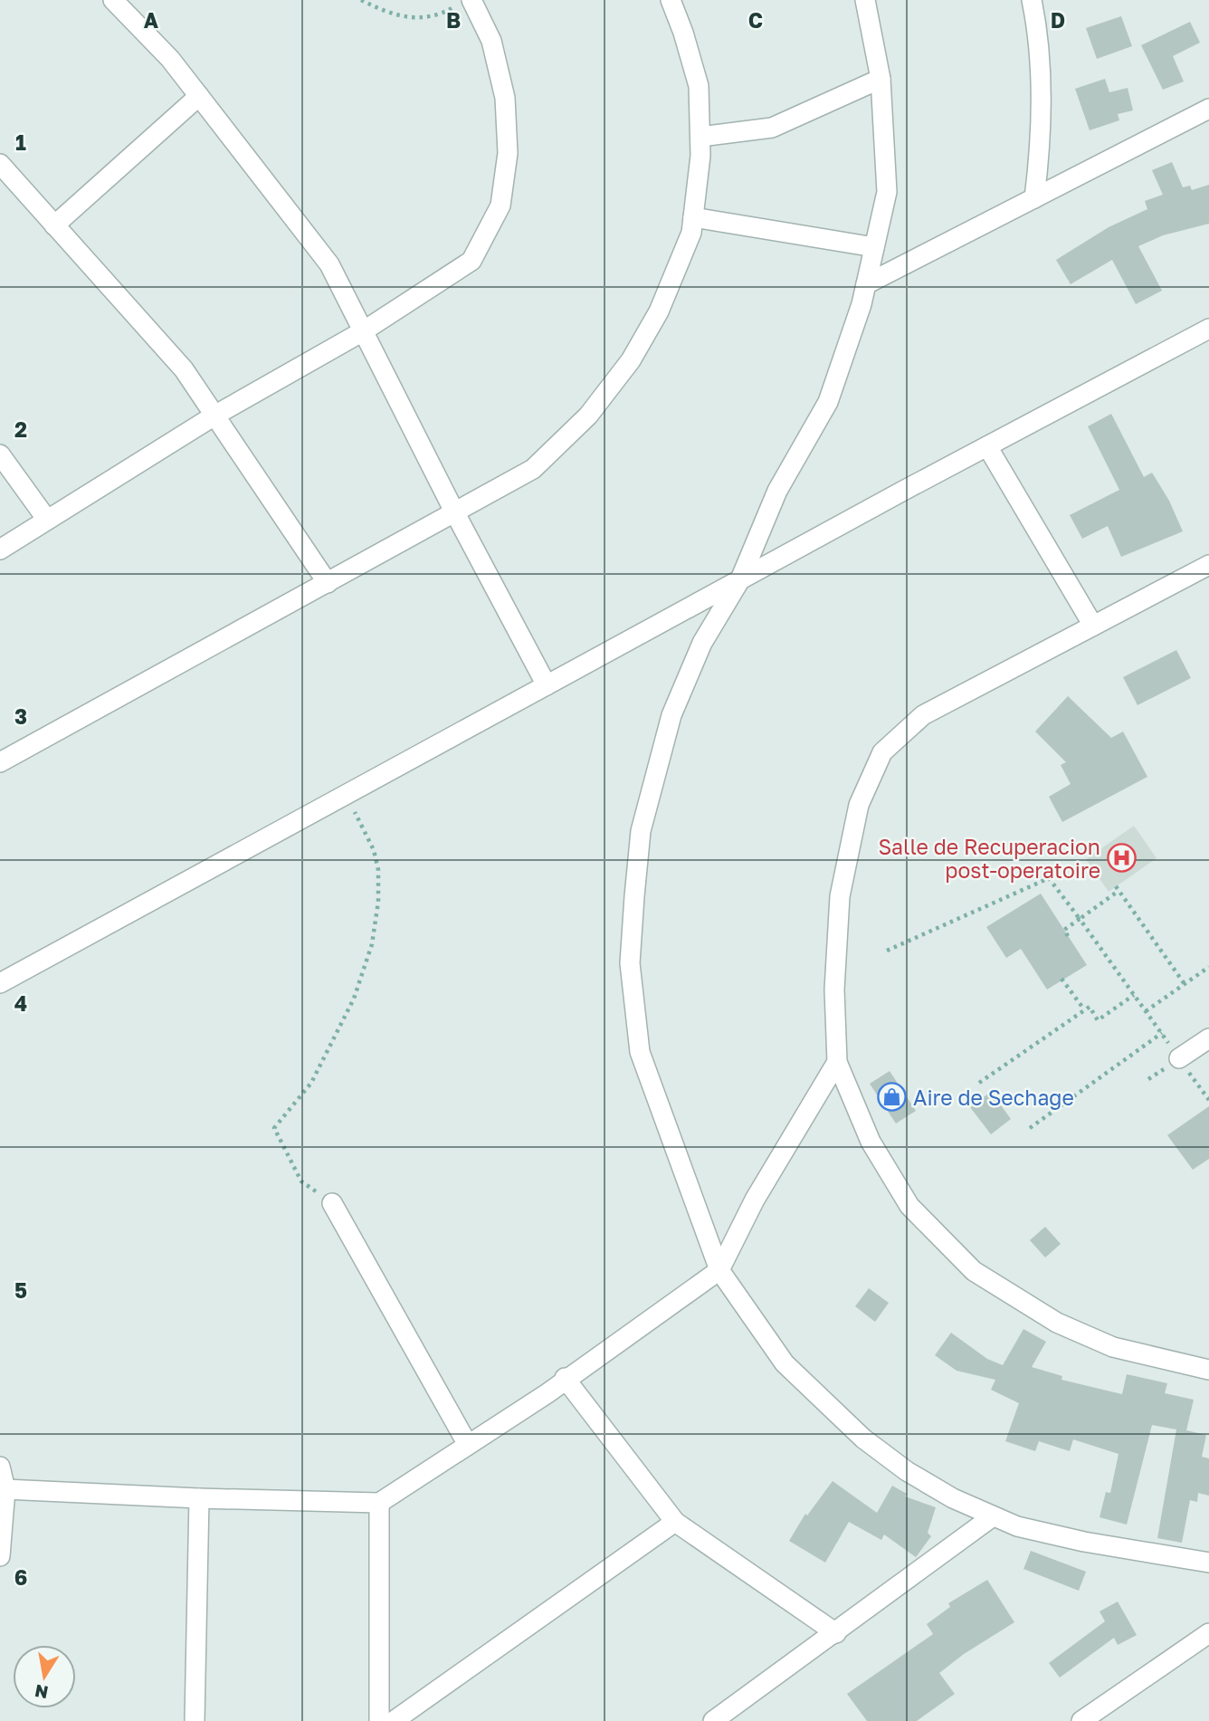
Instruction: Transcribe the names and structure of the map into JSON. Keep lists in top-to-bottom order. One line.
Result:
{"places":{"hospital":["Salle de Recuperacion post-operatoire"],"shop":["Aire de Sechage"]},"north":"bottom","grid":{"columns":["A","B","C","D"],"rows":["1","2","3","4","5","6"]}}
